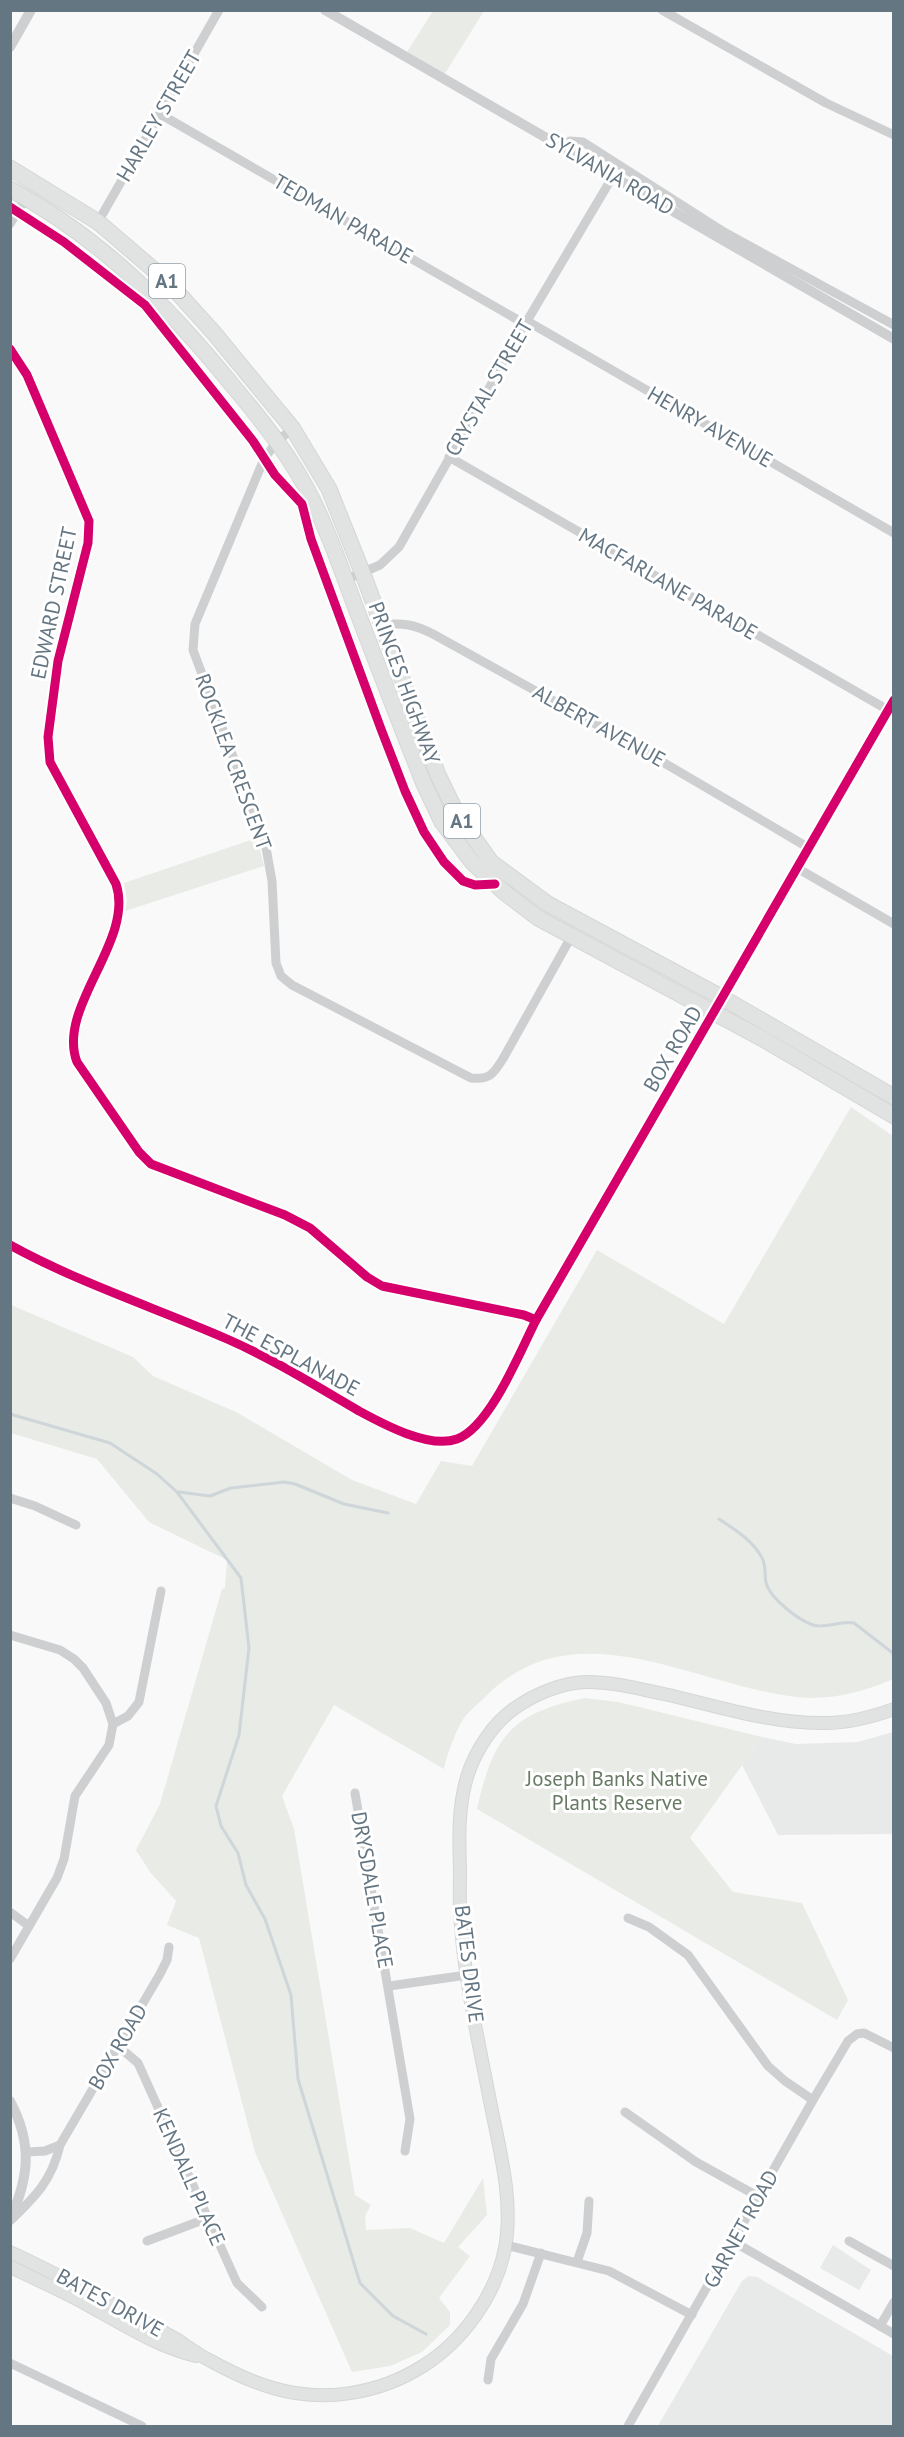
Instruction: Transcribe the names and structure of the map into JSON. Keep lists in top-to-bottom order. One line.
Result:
{"streets":{"highway":["A1","PRINCES HIGHWAY"],"main road":["BATES DRIVE"],"street":["HARLEY STREET","SYLVANIA ROAD","TEDMAN PARADE","CRYSTAL STREET","HENRY AVENUE","MACFARLANE PARADE","EDWARD STREET","ALBERT AVENUE","ROCKLEA CRESCENT","BOX ROAD","THE ESPLANADE","DRYSDALE PLACE","KENDALL PLACE","GARNET ROAD"]},"crossings":[["HARLEY STREET","TEDMAN PARADE"],["HARLEY STREET","PRINCES HIGHWAY"],["SYLVANIA ROAD","CRYSTAL STREET"],["TEDMAN PARADE","CRYSTAL STREET"],["TEDMAN PARADE","HENRY AVENUE"],["CRYSTAL STREET","HENRY AVENUE"],["CRYSTAL STREET","MACFARLANE PARADE"],["CRYSTAL STREET","PRINCES HIGHWAY"],["MACFARLANE PARADE","BOX ROAD"],["EDWARD STREET","BOX ROAD"],["PRINCES HIGHWAY","ALBERT AVENUE"],["PRINCES HIGHWAY","ROCKLEA CRESCENT"],["PRINCES HIGHWAY","BOX ROAD"],["ALBERT AVENUE","BOX ROAD"],["BOX ROAD","THE ESPLANADE"],["BOX ROAD","KENDALL PLACE"],["DRYSDALE PLACE","BATES DRIVE"]],"parks":["Joseph Banks Native Plants Reserve"]}
